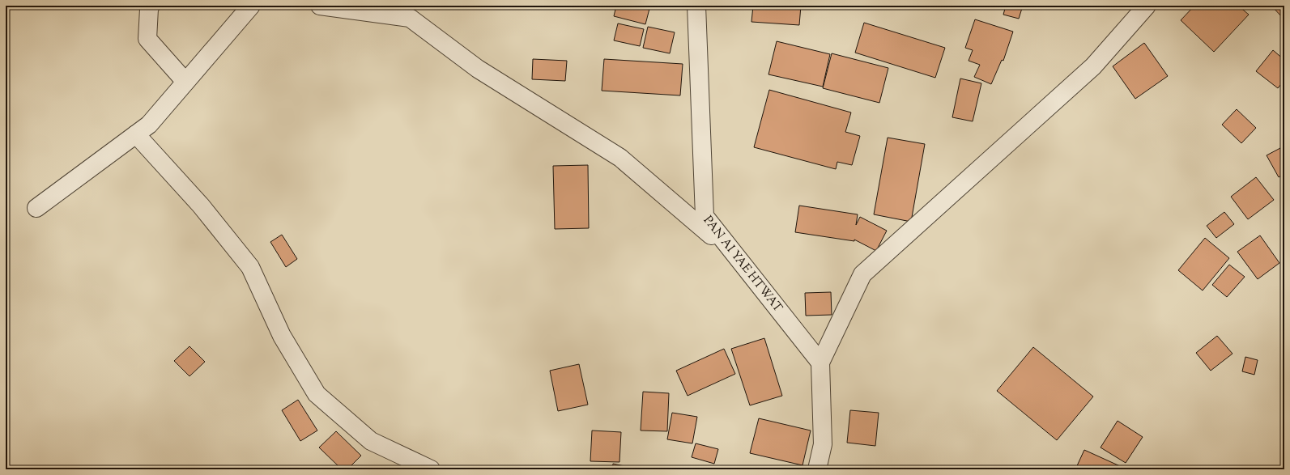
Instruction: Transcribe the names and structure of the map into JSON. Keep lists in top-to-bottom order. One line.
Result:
{"streets":{"street":["PAN AI YAE HTWAT"]}}
